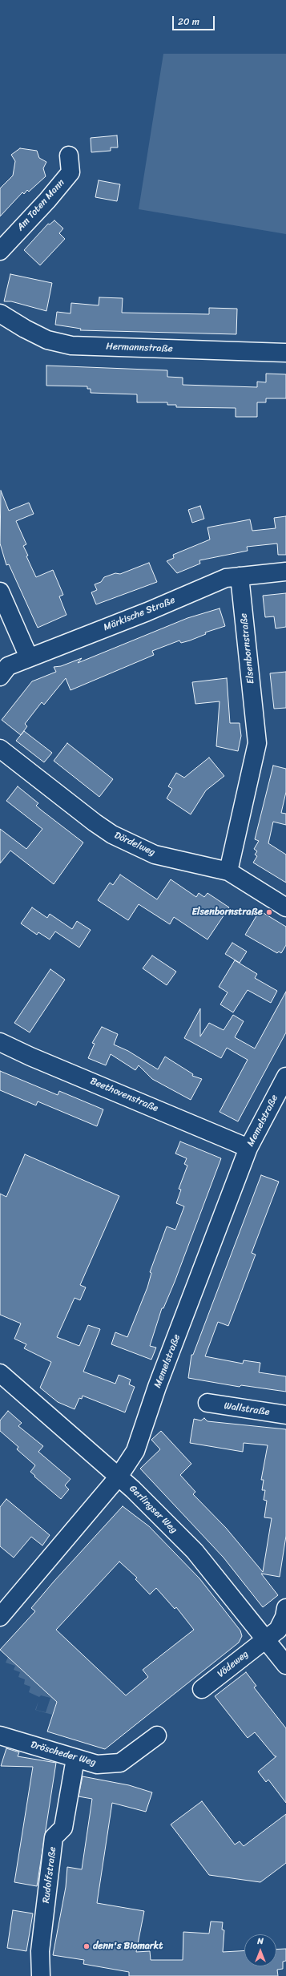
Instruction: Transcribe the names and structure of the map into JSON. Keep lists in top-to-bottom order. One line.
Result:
{"streets":{"street":["Am Toten Mann","Hermannstraße","Märkische Straße","Elsenbornstraße","Dördelweg","Beethovenstraße","Memelstraße","Wallstraße","Gerlingser Weg","Vödeweg","Dröscheder Weg","Rudolfstraße"]},"crossings":[["Märkische Straße","Elsenbornstraße"],["Elsenbornstraße","Dördelweg"],["Beethovenstraße","Memelstraße"],["Memelstraße","Gerlingser Weg"],["Gerlingser Weg","Vödeweg"],["Dröscheder Weg","Rudolfstraße"]],"places":["Elsenbornstraße","denn's Biomarkt"],"scale_bar":"20 m","north":"top"}
